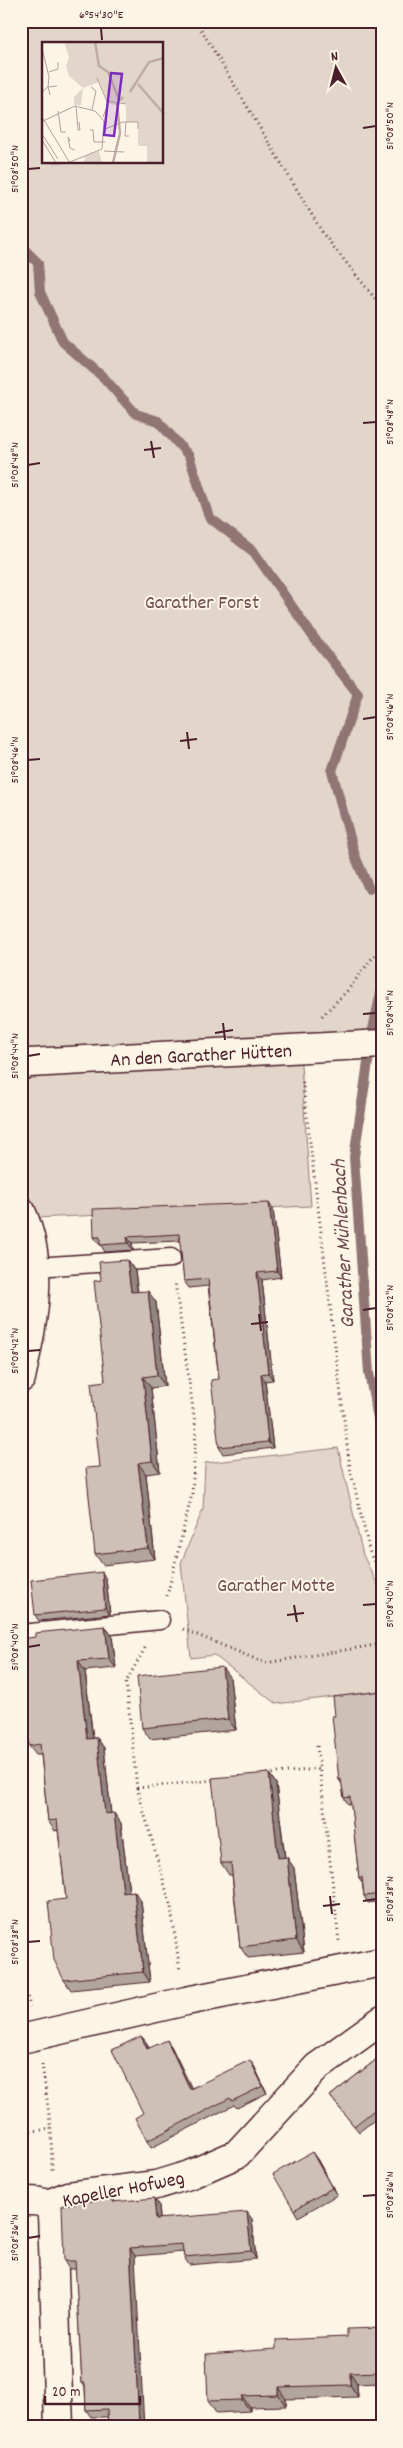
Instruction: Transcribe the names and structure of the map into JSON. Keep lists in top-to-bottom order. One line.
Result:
{"streets":{"street":["An den Garather Hütten","Kapeller Hofweg"]},"water":["Garather Mühlenbach"],"parks":["Garather Forst","Garather Motte"],"scale_bar":"20 m","north":"top","coordinates":["6°54'30\"E","51°08'50\"N","51°08'48\"N","51°08'46\"N","51°08'44\"N","51°08'42\"N","51°08'40\"N","51°08'38\"N","51°08'36\"N"]}
